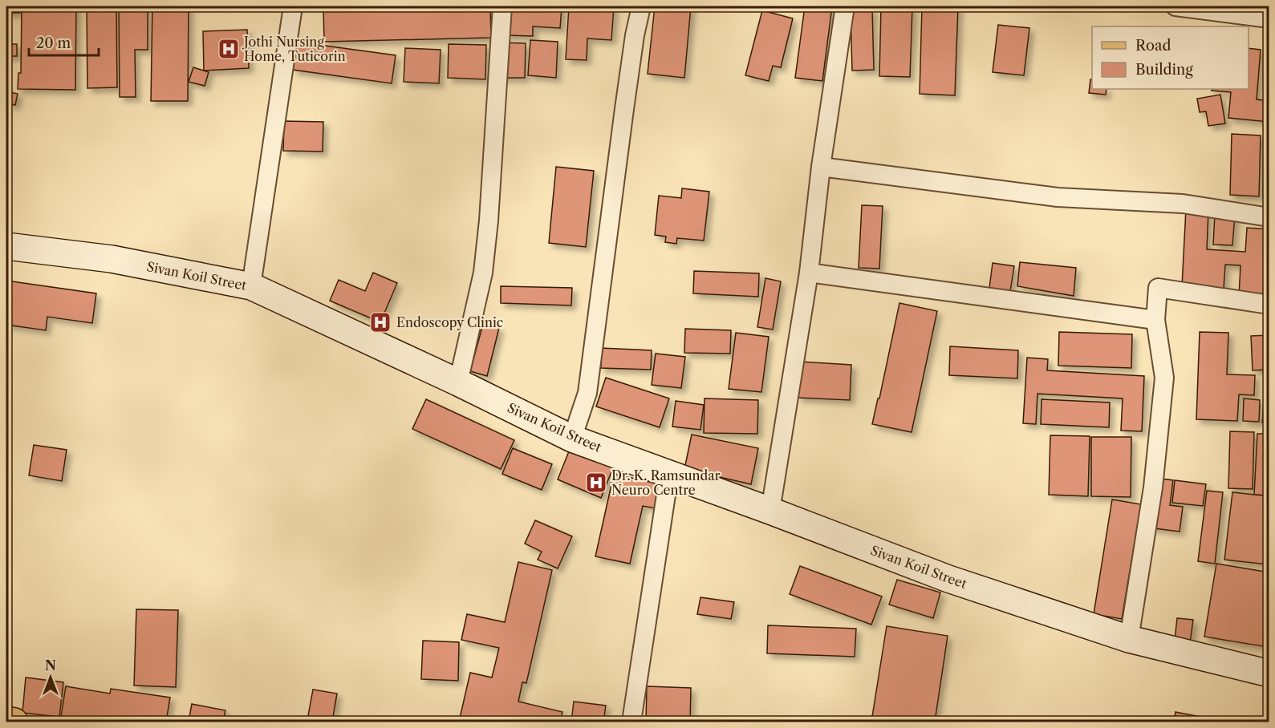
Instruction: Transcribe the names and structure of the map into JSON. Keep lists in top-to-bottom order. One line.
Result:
{"streets":{"street":["Sivan Koil Street"]},"places":{"hospital":["Jothi Nursing Home, Tuticorin","Endoscopy Clinic","Dr. K. Ramsundar Neuro Centre"]},"legend":["Road","Building"],"scale_bar":"20 m","north":"top"}
